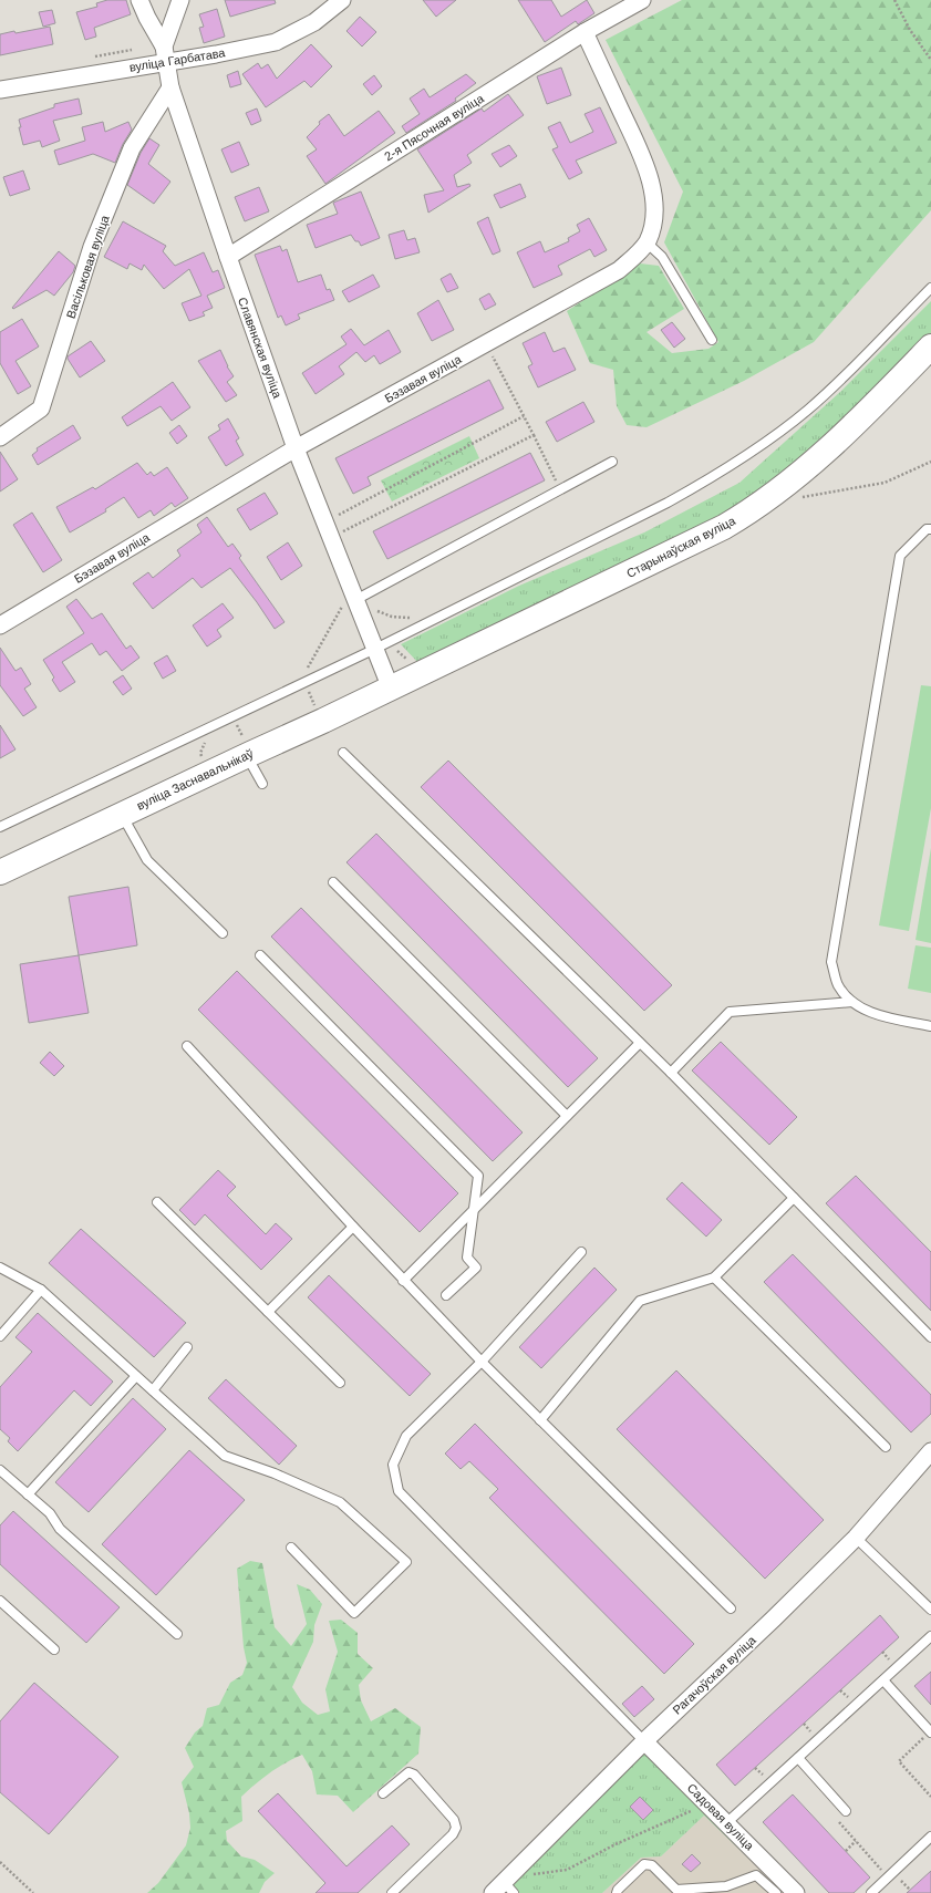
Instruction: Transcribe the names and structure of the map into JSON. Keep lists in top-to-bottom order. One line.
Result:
{"streets":{"main road":["Старынаўская вуліца","вуліца Заснавальнікаў"],"street":["вуліца Гарбатава","2-я Пясочная вуліца","Васільковая вуліца","Славянская вуліца","Бэзавая вуліца","Рагачоўская вуліца","Садовая вуліца"]},"crossings":[["вуліца Гарбатава","Славянская вуліца"],["2-я Пясочная вуліца","Славянская вуліца"],["2-я Пясочная вуліца","Бэзавая вуліца"],["Васільковая вуліца","Славянская вуліца"],["Славянская вуліца","Бэзавая вуліца"],["Славянская вуліца","Старынаўская вуліца"],["Славянская вуліца","вуліца Заснавальнікаў"],["Старынаўская вуліца","вуліца Заснавальнікаў"],["Рагачоўская вуліца","Садовая вуліца"]]}
